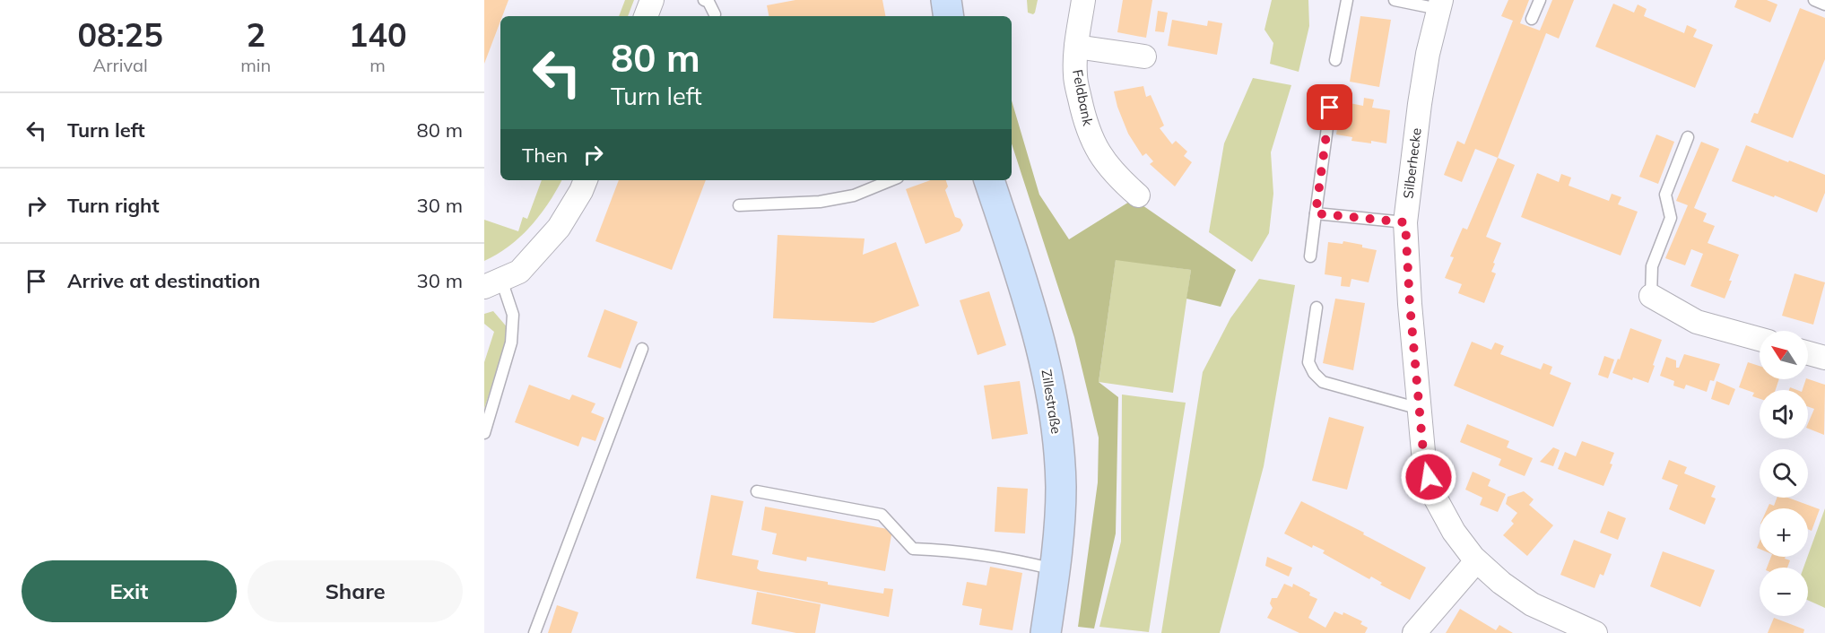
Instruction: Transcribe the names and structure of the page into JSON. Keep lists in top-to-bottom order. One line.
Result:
{"streets":{"main road":["Zillestraße"],"street":["Feldbank","Silberhecke"]},"north":"top left","page":{"eta":["08:25","Arrival","2","min","140","m"],"turn":["80 m","Turn left"],"list":[{"name":"Turn left","value":"80 m"},{"name":"Turn right","value":"30 m"},{"name":"Arrive at destination","value":"30 m"}],"then":"Then","map_buttons":["+","−"],"buttons":["Exit","Share"]}}
